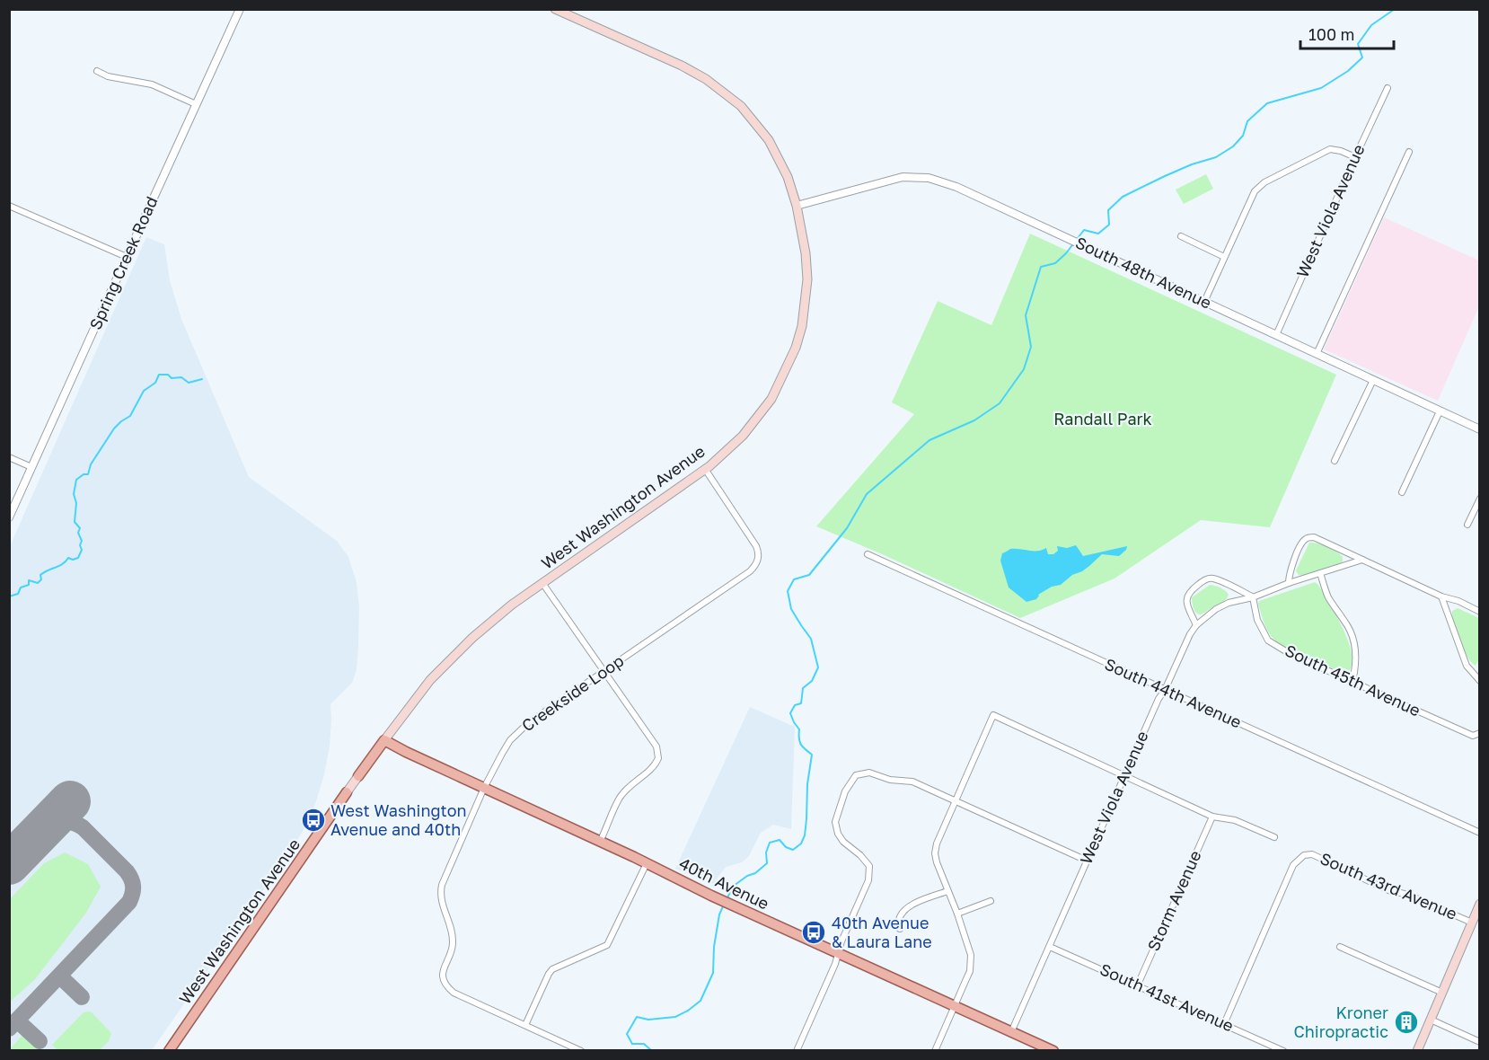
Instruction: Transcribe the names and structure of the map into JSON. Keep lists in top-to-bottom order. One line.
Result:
{"streets":{"main road":["West Washington Avenue","40th Avenue"],"street":["West Viola Avenue","Spring Creek Road","South 48th Avenue","South 45th Avenue","Creekside Loop","South 44th Avenue","South 43rd Avenue","Storm Avenue","South 41st Avenue"]},"crossings":[["West Viola Avenue","South 48th Avenue"],["West Viola Avenue","South 45th Avenue"],["West Viola Avenue","South 44th Avenue"],["West Viola Avenue","40th Avenue"],["West Viola Avenue","South 41st Avenue"],["South 48th Avenue","West Washington Avenue"],["West Washington Avenue","Creekside Loop"],["West Washington Avenue","40th Avenue"],["Creekside Loop","40th Avenue"],["South 43rd Avenue","South 41st Avenue"],["Storm Avenue","South 41st Avenue"]],"parks":["Randall Park"],"places":{"bus stop":["West Washington Avenue and 40th","40th Avenue & Laura Lane"],"building":["Kroner Chiropractic"]},"scale_bar":"100 m"}
